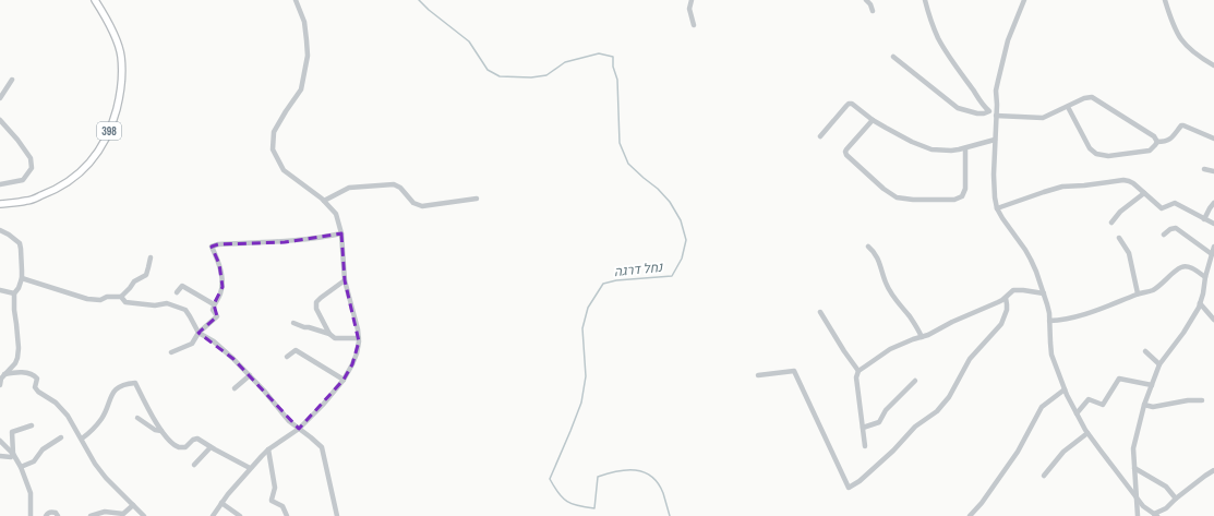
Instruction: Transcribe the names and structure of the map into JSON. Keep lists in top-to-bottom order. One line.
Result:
{"streets":{"main road":["398"]},"water":["נחל דרגה"]}
